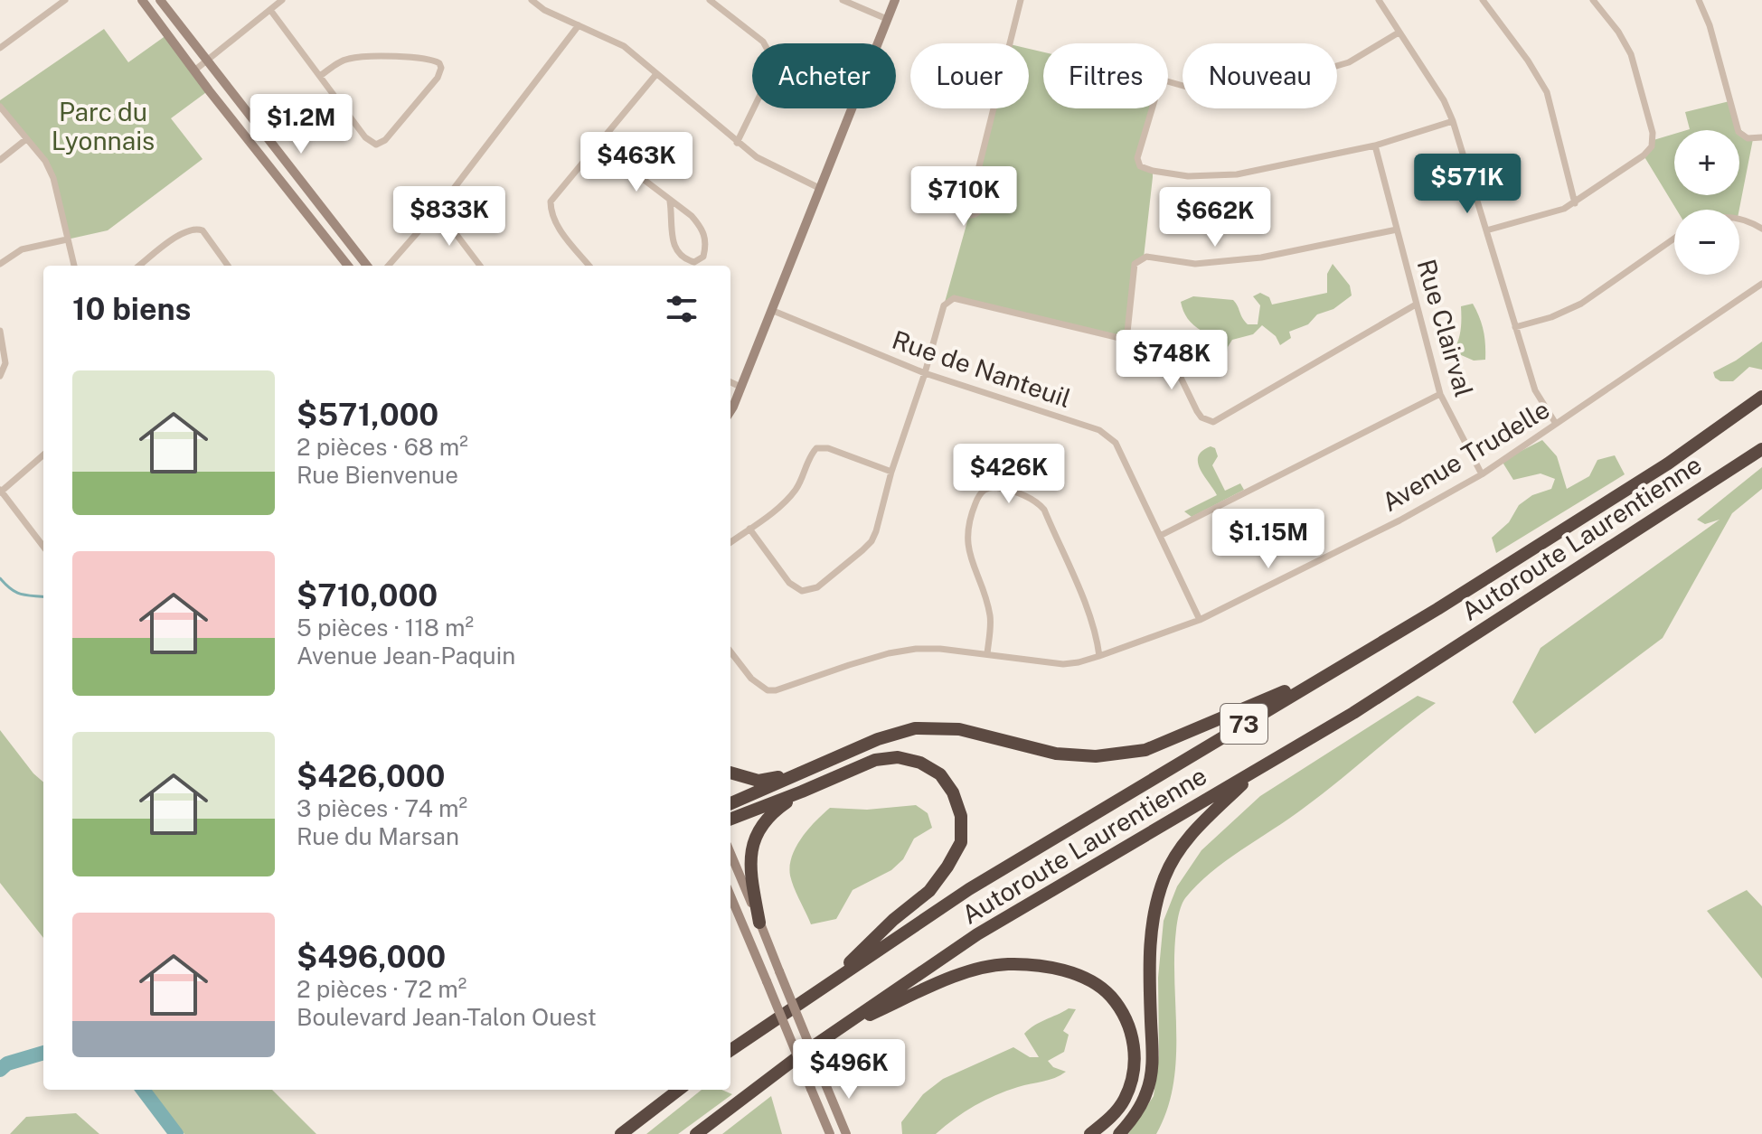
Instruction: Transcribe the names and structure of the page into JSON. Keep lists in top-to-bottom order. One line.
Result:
{"streets":{"highway":["Autoroute Laurentienne","73"],"street":["Rue Clairval","Rue de Nanteuil","Avenue Trudelle"]},"crossings":[["Rue Clairval","Avenue Trudelle"],["Rue de Nanteuil","Avenue Trudelle"]],"parks":["Parc du Lyonnais"],"page":{"chip":["Acheter","Louer","Filtres","Nouveau"],"price":["$1.2M","$463K","$571K","$710K","$833K","$662K","$748K","$426K","$1.15M","$496K"],"map_buttons":["+","−"],"heading":"10 biens","list":[{"name":"$571,000","note":"2 pièces · 68 m² · Rue Bienvenue"},{"name":"$710,000","note":"5 pièces · 118 m² · Avenue Jean-Paquin"},{"name":"$426,000","note":"3 pièces · 74 m² · Rue du Marsan"},{"name":"$496,000","note":"2 pièces · 72 m² · Boulevard Jean-Talon Ouest"}]}}
